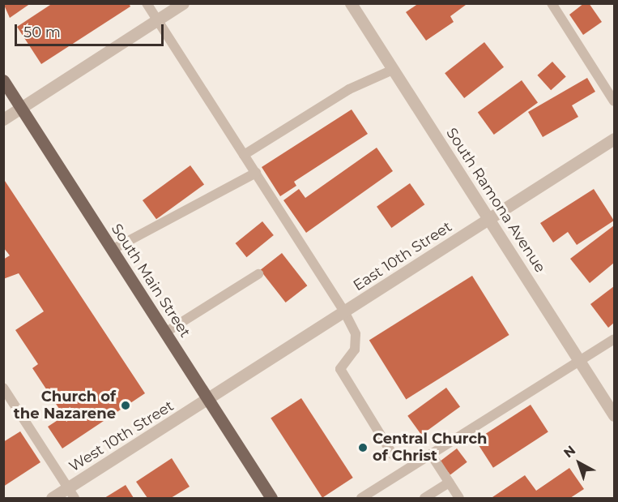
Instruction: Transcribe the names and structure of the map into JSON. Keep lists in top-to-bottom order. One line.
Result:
{"streets":{"main road":["South Main Street"],"street":["South Ramona Avenue","East 10th Street","West 10th Street"]},"crossings":[["South Ramona Avenue","East 10th Street"],["East 10th Street","South Main Street"],["East 10th Street","West 10th Street"],["South Main Street","West 10th Street"]],"places":["Church of the Nazarene","Central Church of Christ"],"scale_bar":"50 m","north":"top left"}
